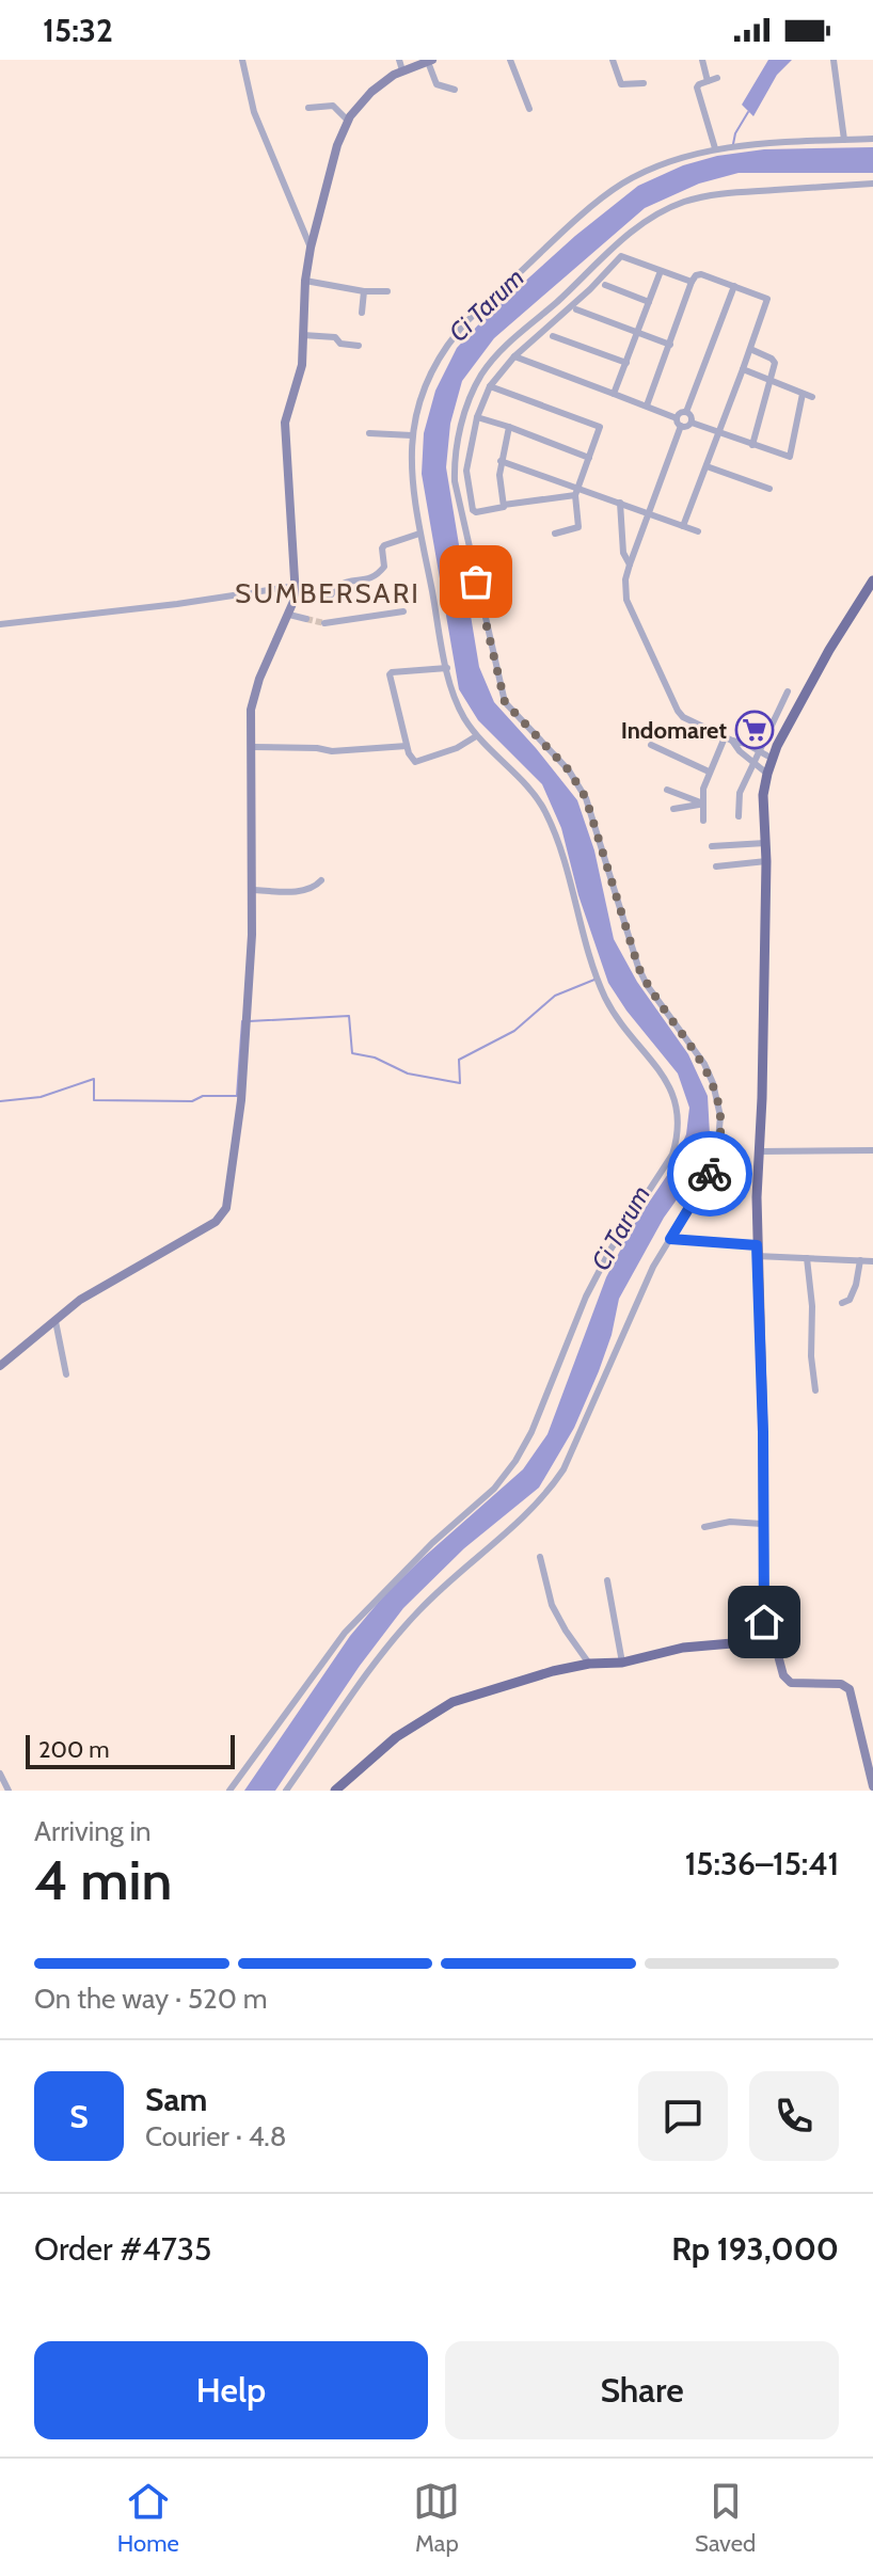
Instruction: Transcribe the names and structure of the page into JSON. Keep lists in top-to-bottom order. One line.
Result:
{"districts":["SUMBERSARI"],"water":["Ci Tarum"],"places":{"supermarket":["Indomaret"]},"scale_bar":"200 m","page":{"status":"15:32","scale":"200 m","heading":["4 min","Arriving in","15:36–15:41"],"panel":["Sam","Courier · 4.8","Order #4735","Rp 193,000"],"bar":"On the way · 520 m","round":"S","buttons":["Help","Share"],"tabs":["Home","Map","Saved"]}}
